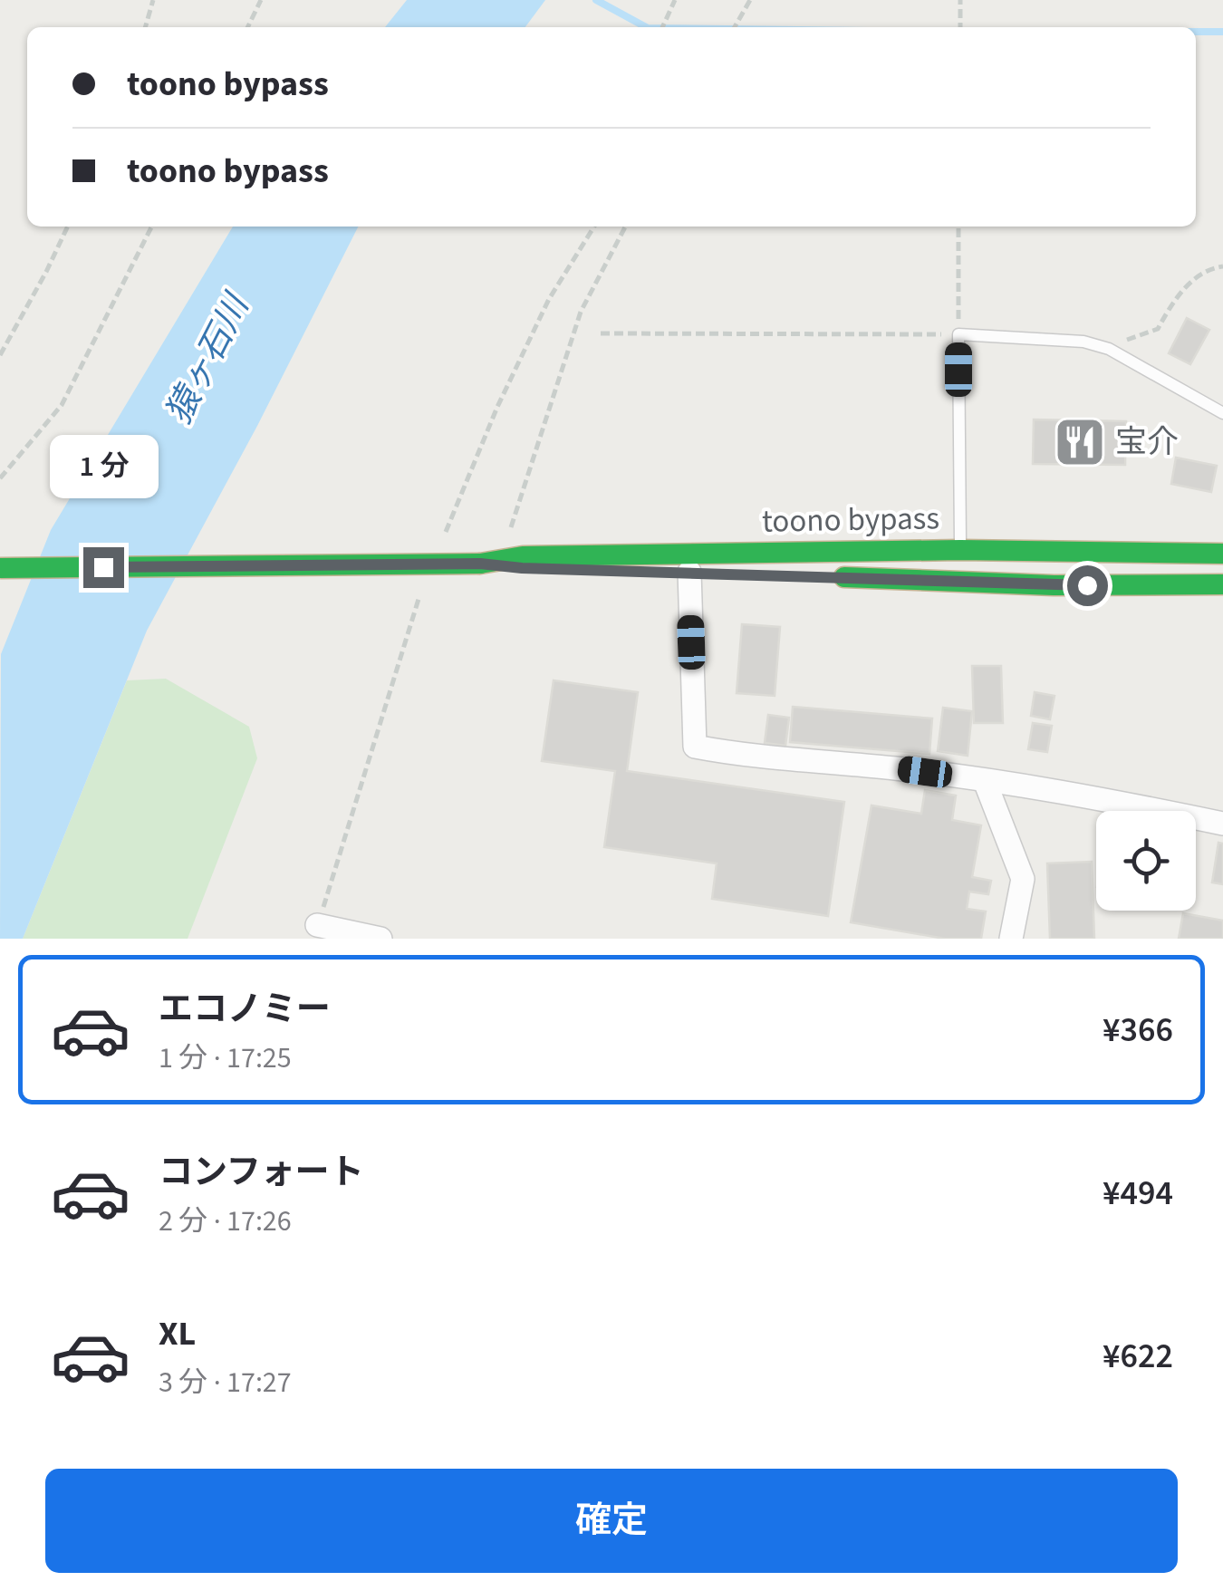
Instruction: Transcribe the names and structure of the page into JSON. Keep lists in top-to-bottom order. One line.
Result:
{"streets":{"highway":["toono bypass"]},"water":["猿ヶ石川"],"places":{"restaurant":["宝介"]},"page":{"banner":["toono bypass","toono bypass"],"bubble":"1 分","list":[{"name":"エコノミー","note":"1 分 · 17:25","value":"¥366"},{"name":"コンフォート","note":"2 分 · 17:26","value":"¥494"},{"name":"XL","note":"3 分 · 17:27","value":"¥622"}],"buttons":"確定"}}
